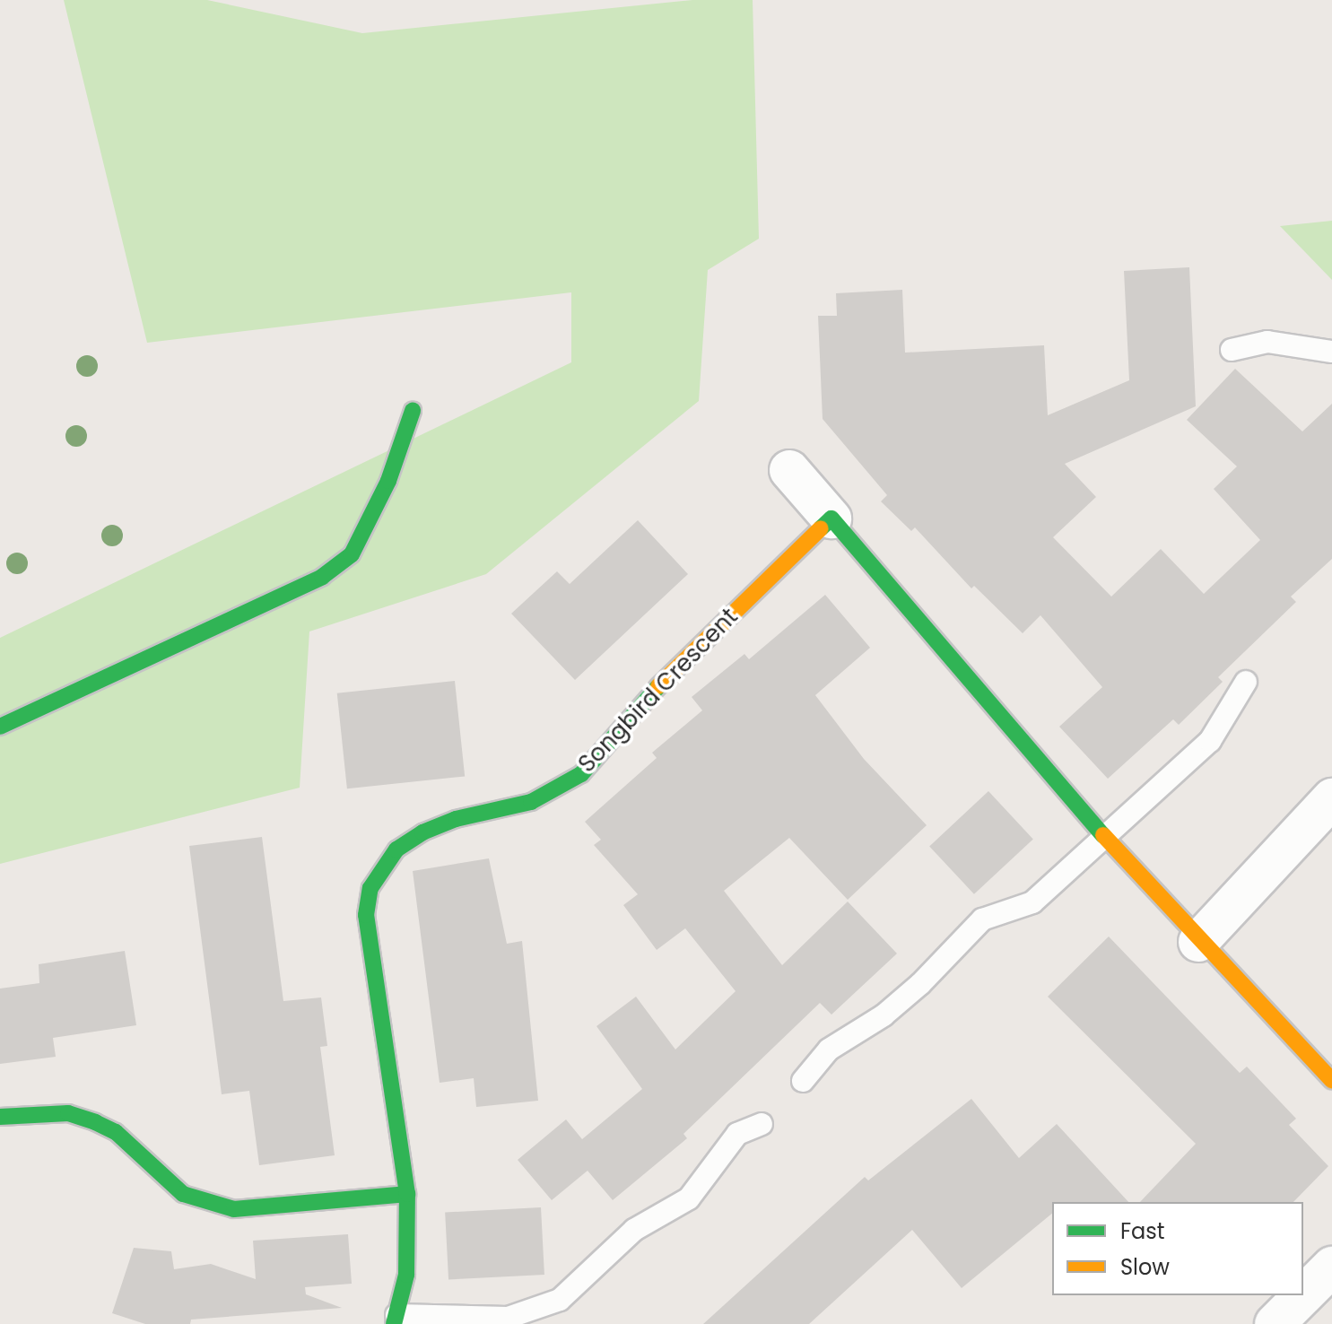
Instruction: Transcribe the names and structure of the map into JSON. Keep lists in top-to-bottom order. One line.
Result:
{"streets":{"street":["Songbird Crescent"]},"legend":["Fast","Slow"]}
